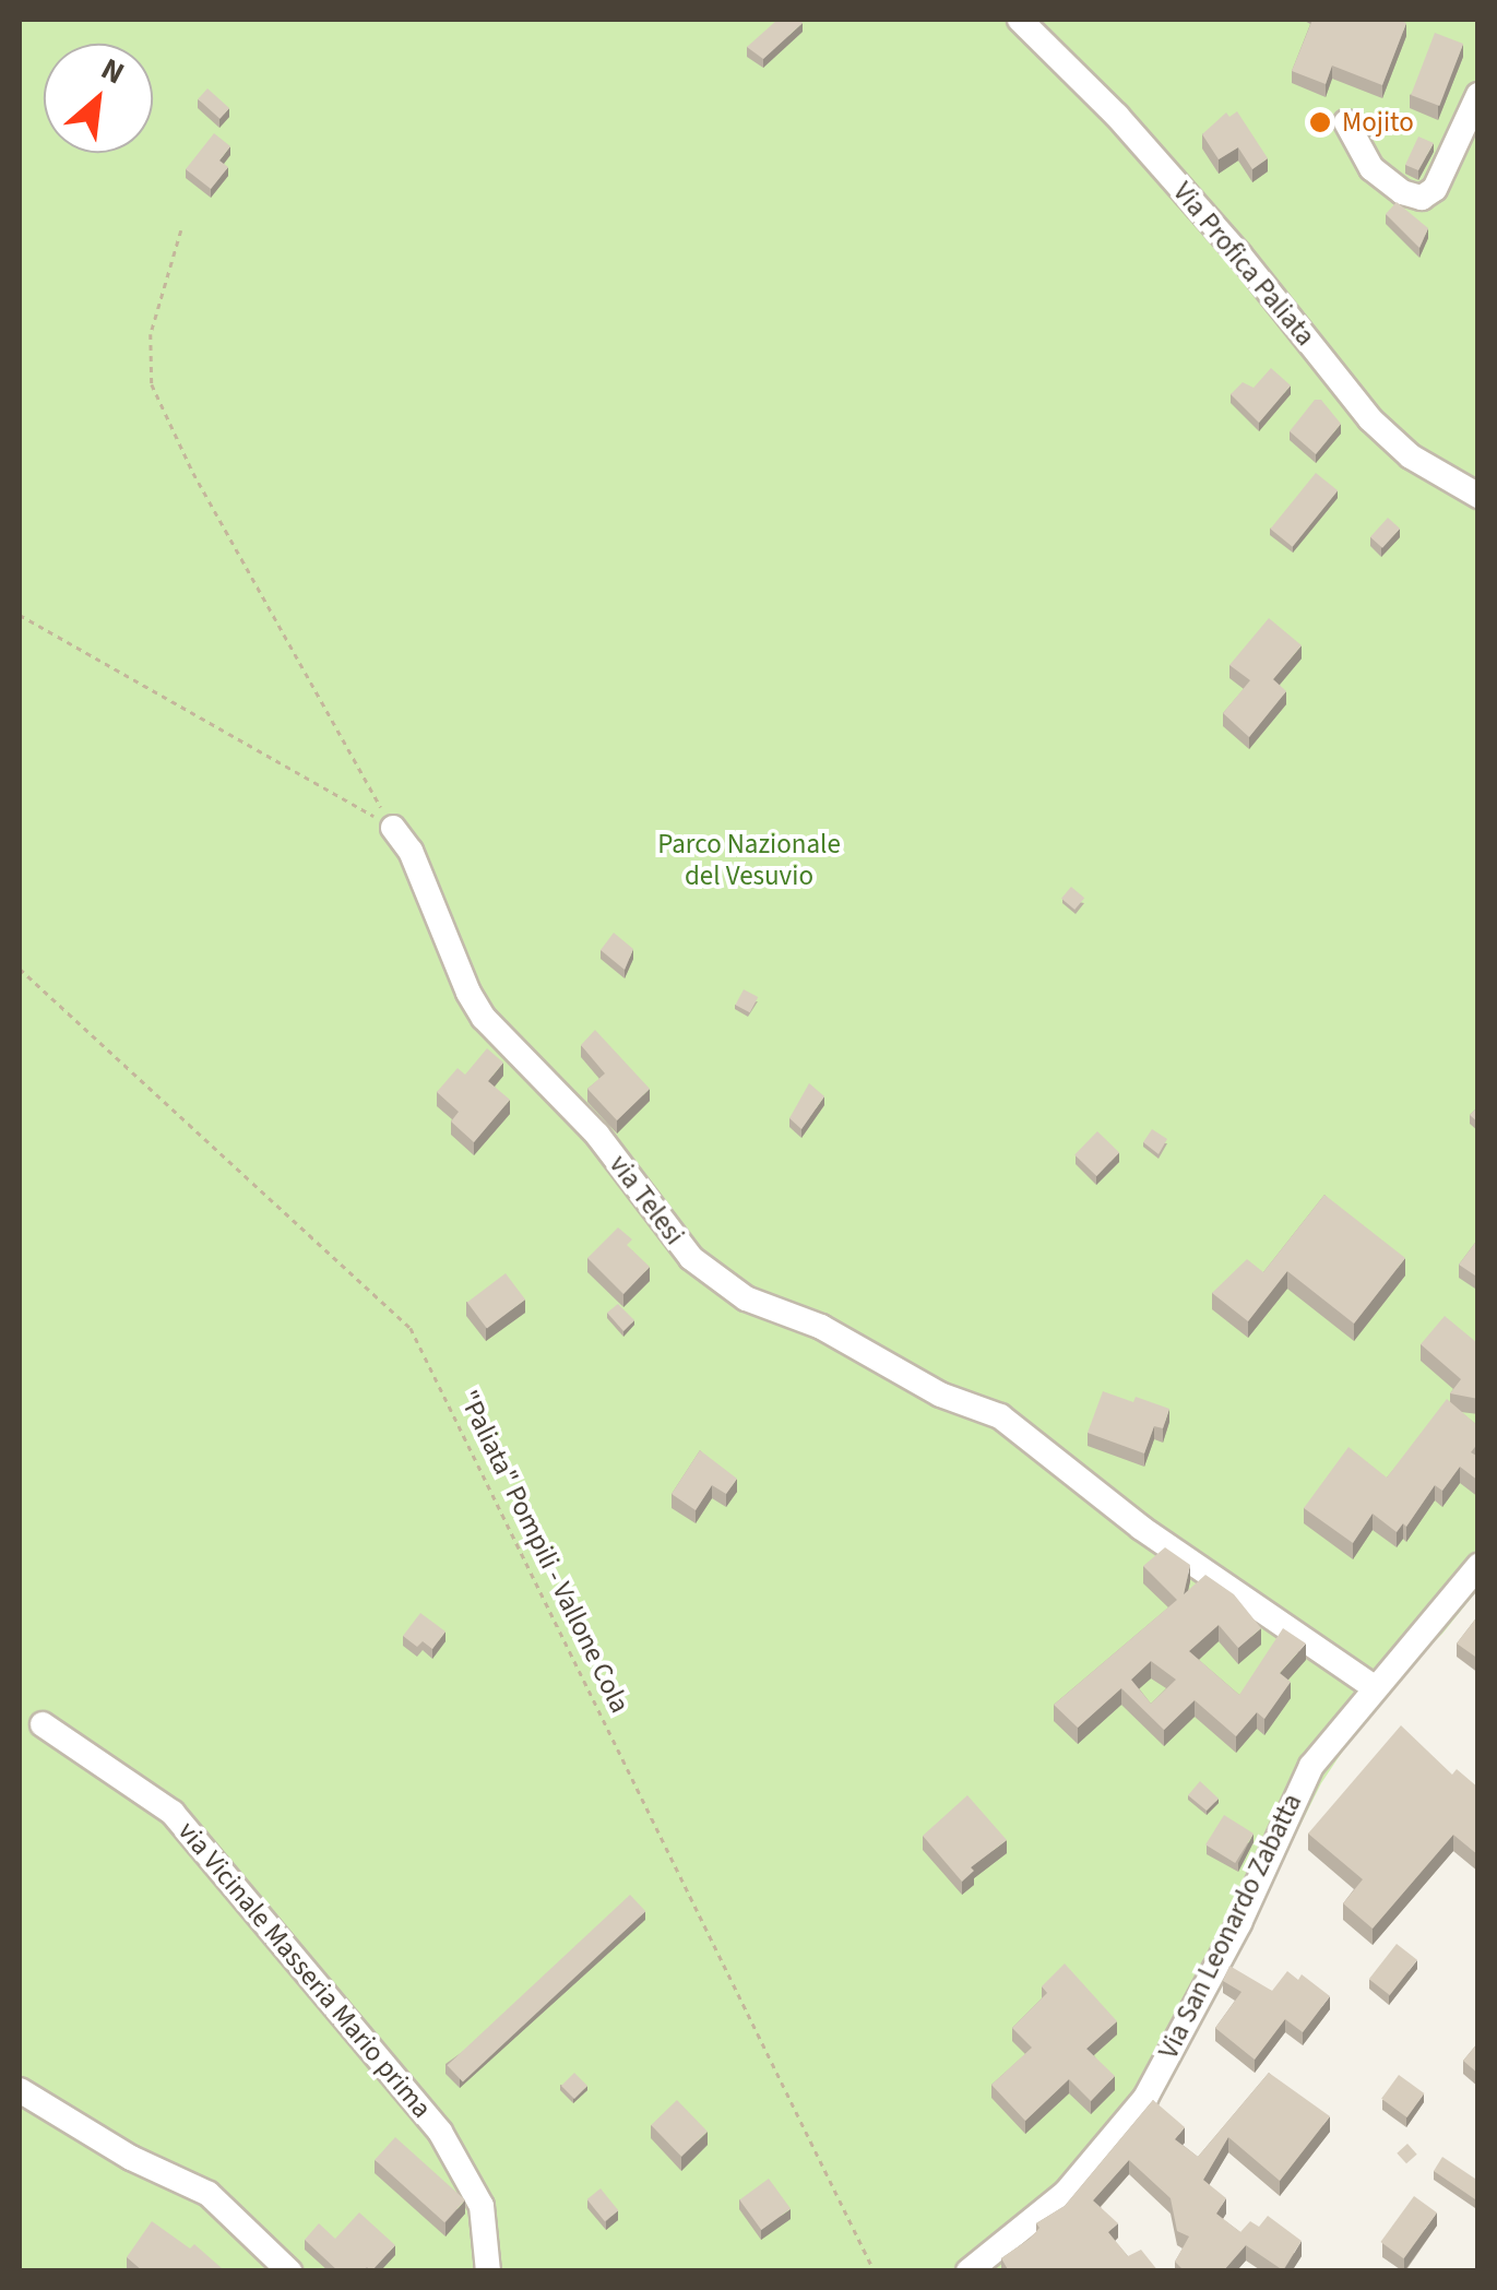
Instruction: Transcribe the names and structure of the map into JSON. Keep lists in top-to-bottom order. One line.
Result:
{"streets":{"street":["Via Profica Paliata","via Telesi","Via San Leonardo Zabatta","via Vicinale Masseria Mario prima"],"path":["\"Paliata\" Pompili - Vallone Cola"]},"crossings":[["via Telesi","Via San Leonardo Zabatta"]],"parks":["Parco Nazionale del Vesuvio"],"places":["Mojito"],"north":"top right"}
